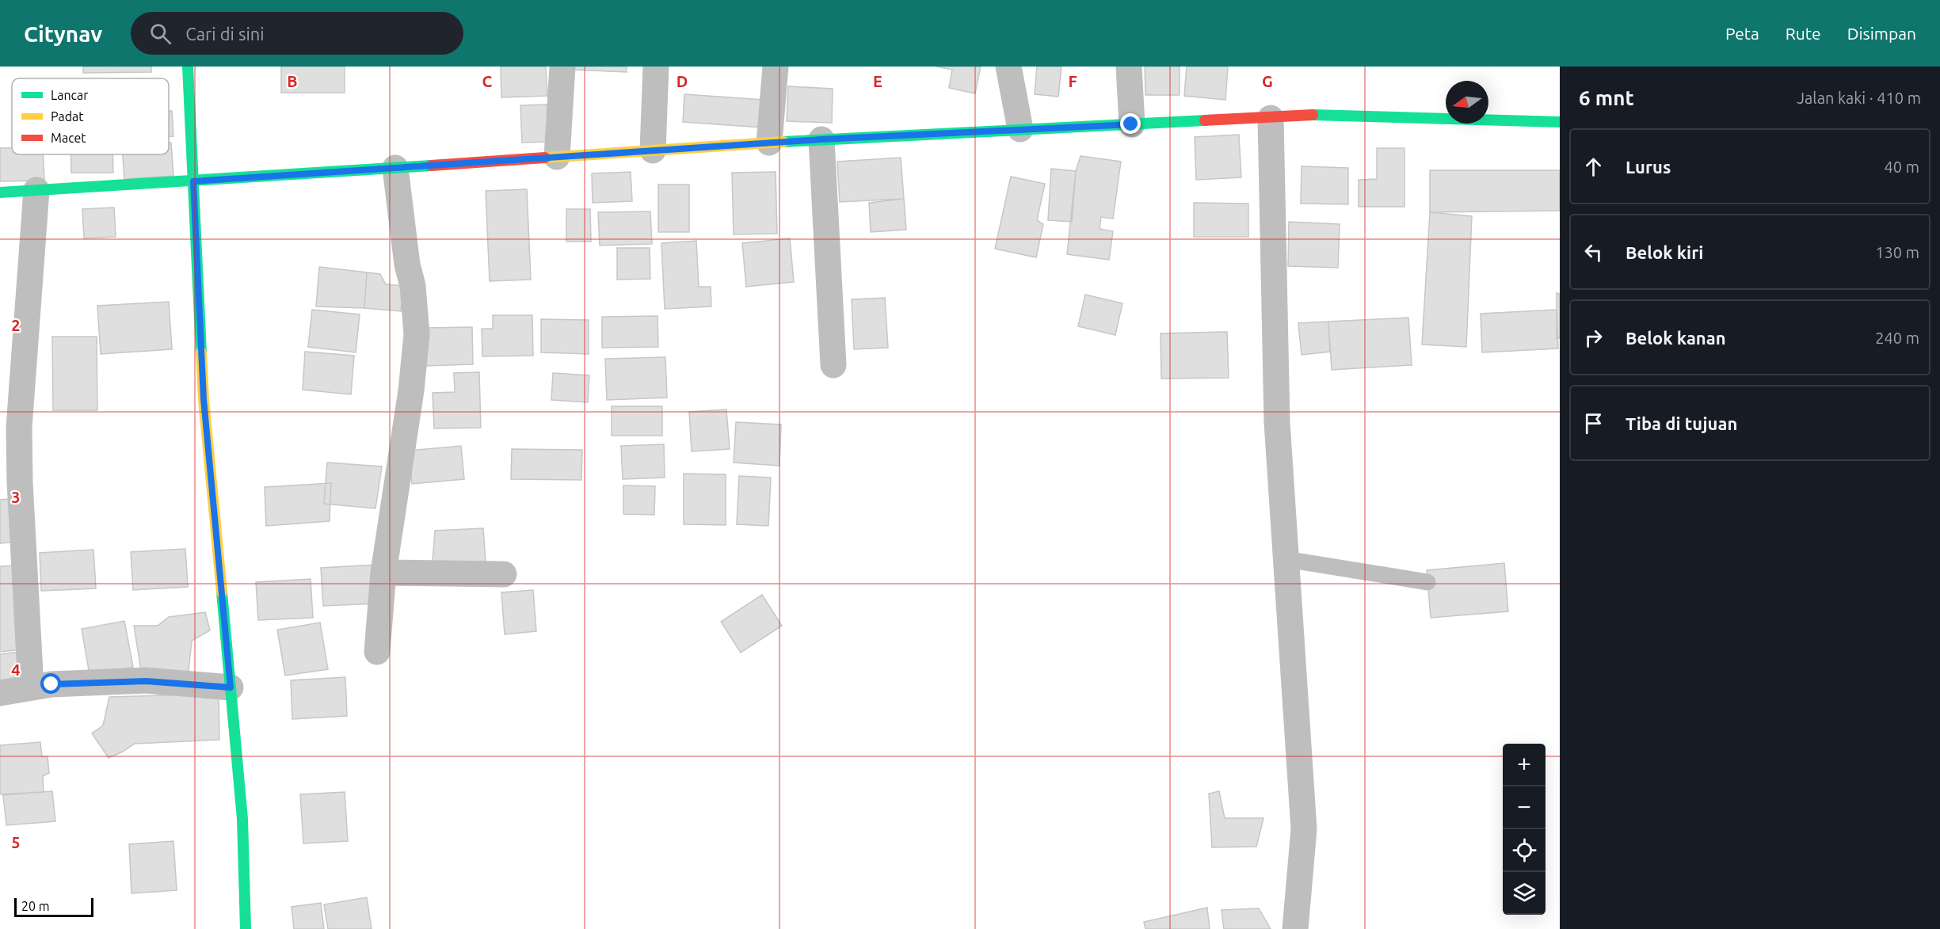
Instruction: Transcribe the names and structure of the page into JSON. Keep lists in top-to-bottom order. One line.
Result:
{"legend":["Lancar","Padat","Macet"],"scale_bar":"20 m","north":"left","page":{"header":"Citynav","search":"Cari di sini","nav":["Peta","Rute","Disimpan"],"heading":["6 mnt","Jalan kaki · 410 m"],"list":[["Lurus","40 m"],["Belok kiri","130 m"],["Belok kanan","240 m"],"Tiba di tujuan"],"map_buttons":["+","−"],"scale":"20 m"},"grid":{"columns":["B","C","D","E","F","G"],"rows":["2","3","4","5"]}}
